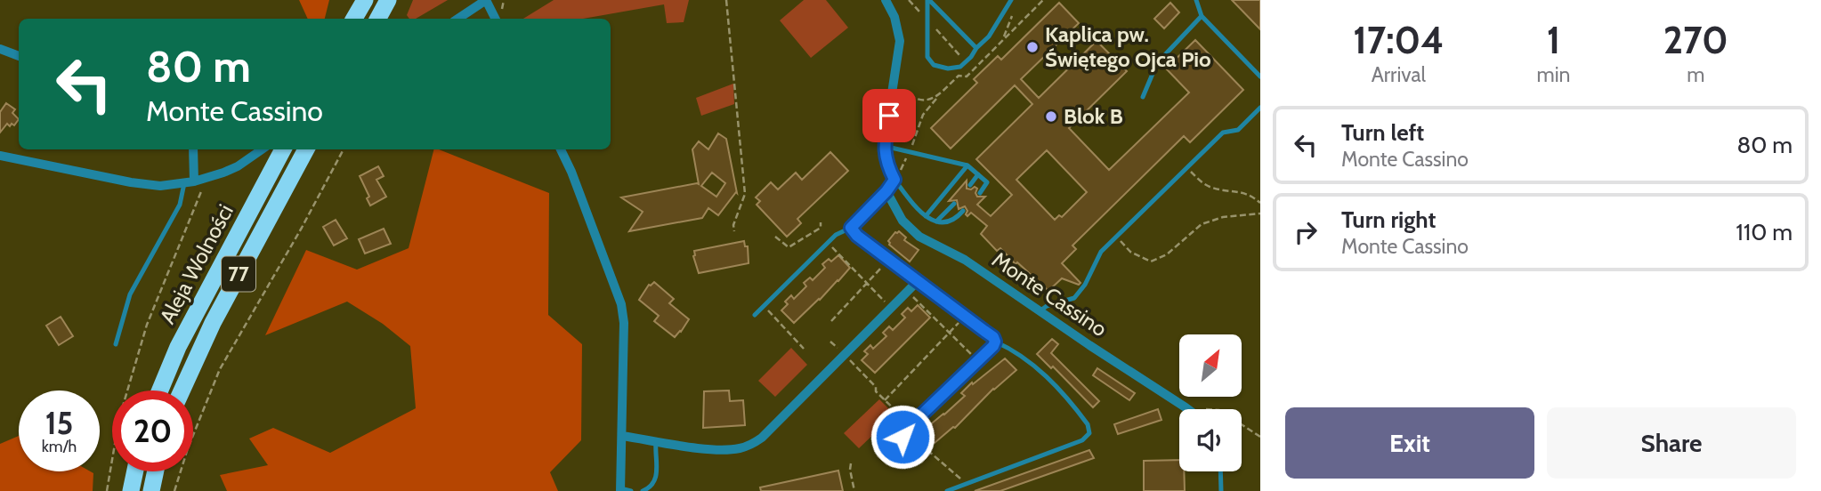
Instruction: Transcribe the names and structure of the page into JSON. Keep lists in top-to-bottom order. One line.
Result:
{"streets":{"highway":["Aleja Wolności","77"],"street":["Monte Cassino"]},"places":["Kaplica pw. Świętego Ojca Pio","Blok B"],"north":"top right","page":{"eta":["17:04","Arrival","1","min","270","m"],"turn":["80 m","Monte Cassino"],"list":[{"name":"Turn left","note":"Monte Cassino","value":"80 m"},{"name":"Turn right","note":"Monte Cassino","value":"110 m"}],"speed":"15 km/h","limit":"20","buttons":["Exit","Share"]}}
